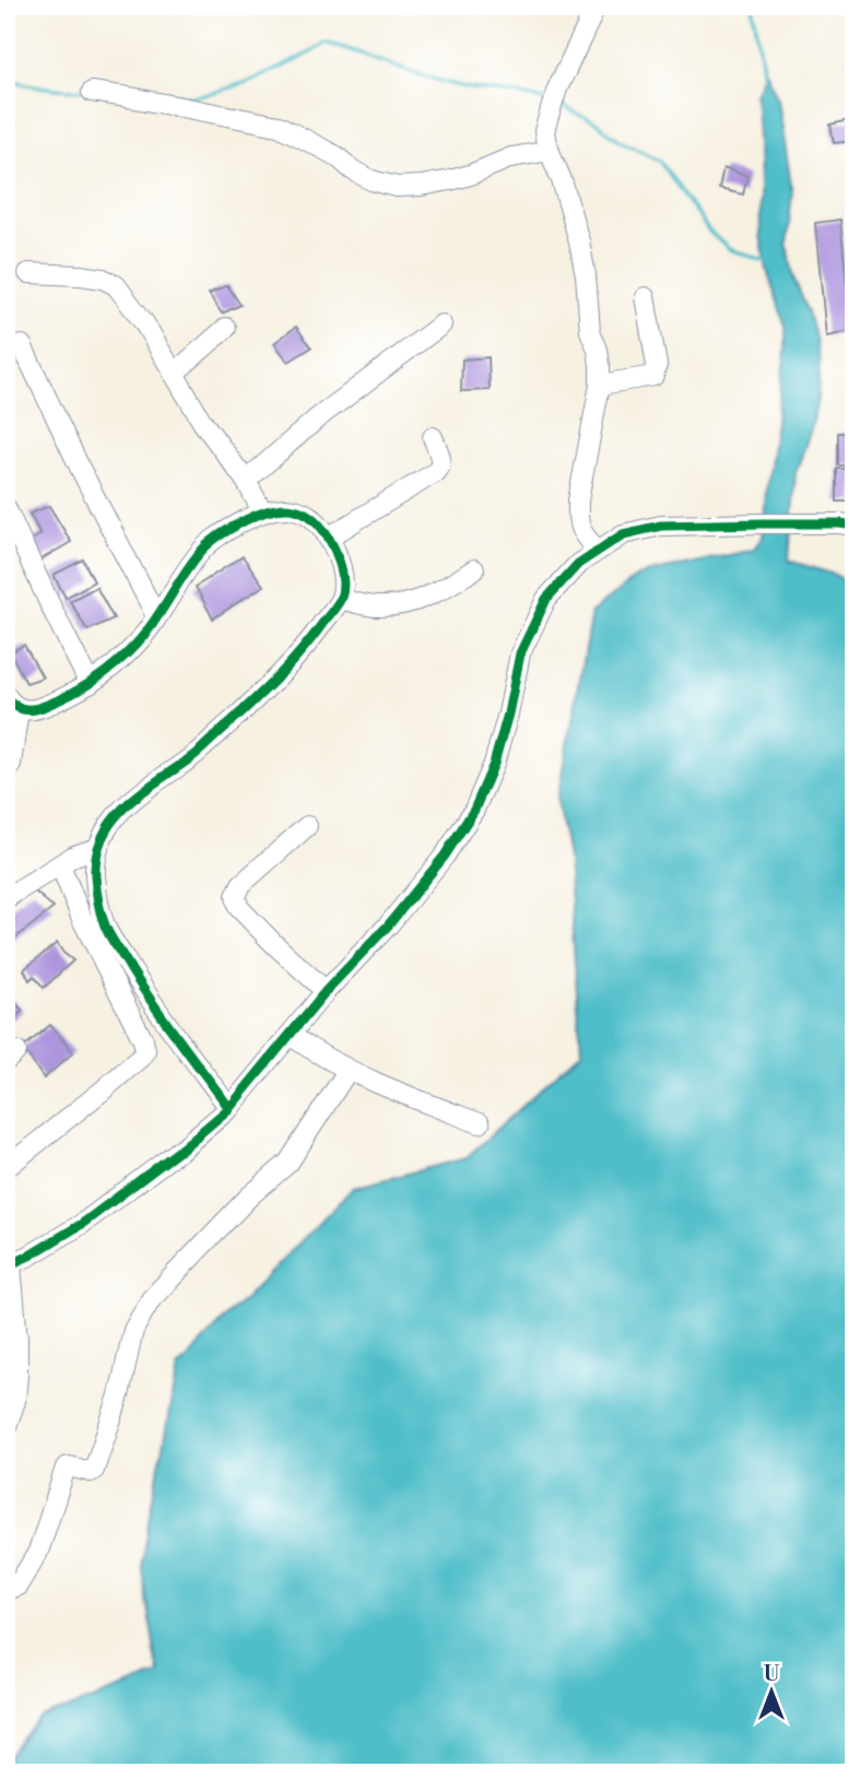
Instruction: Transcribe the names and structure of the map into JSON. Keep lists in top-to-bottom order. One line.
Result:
{"north":"top"}
